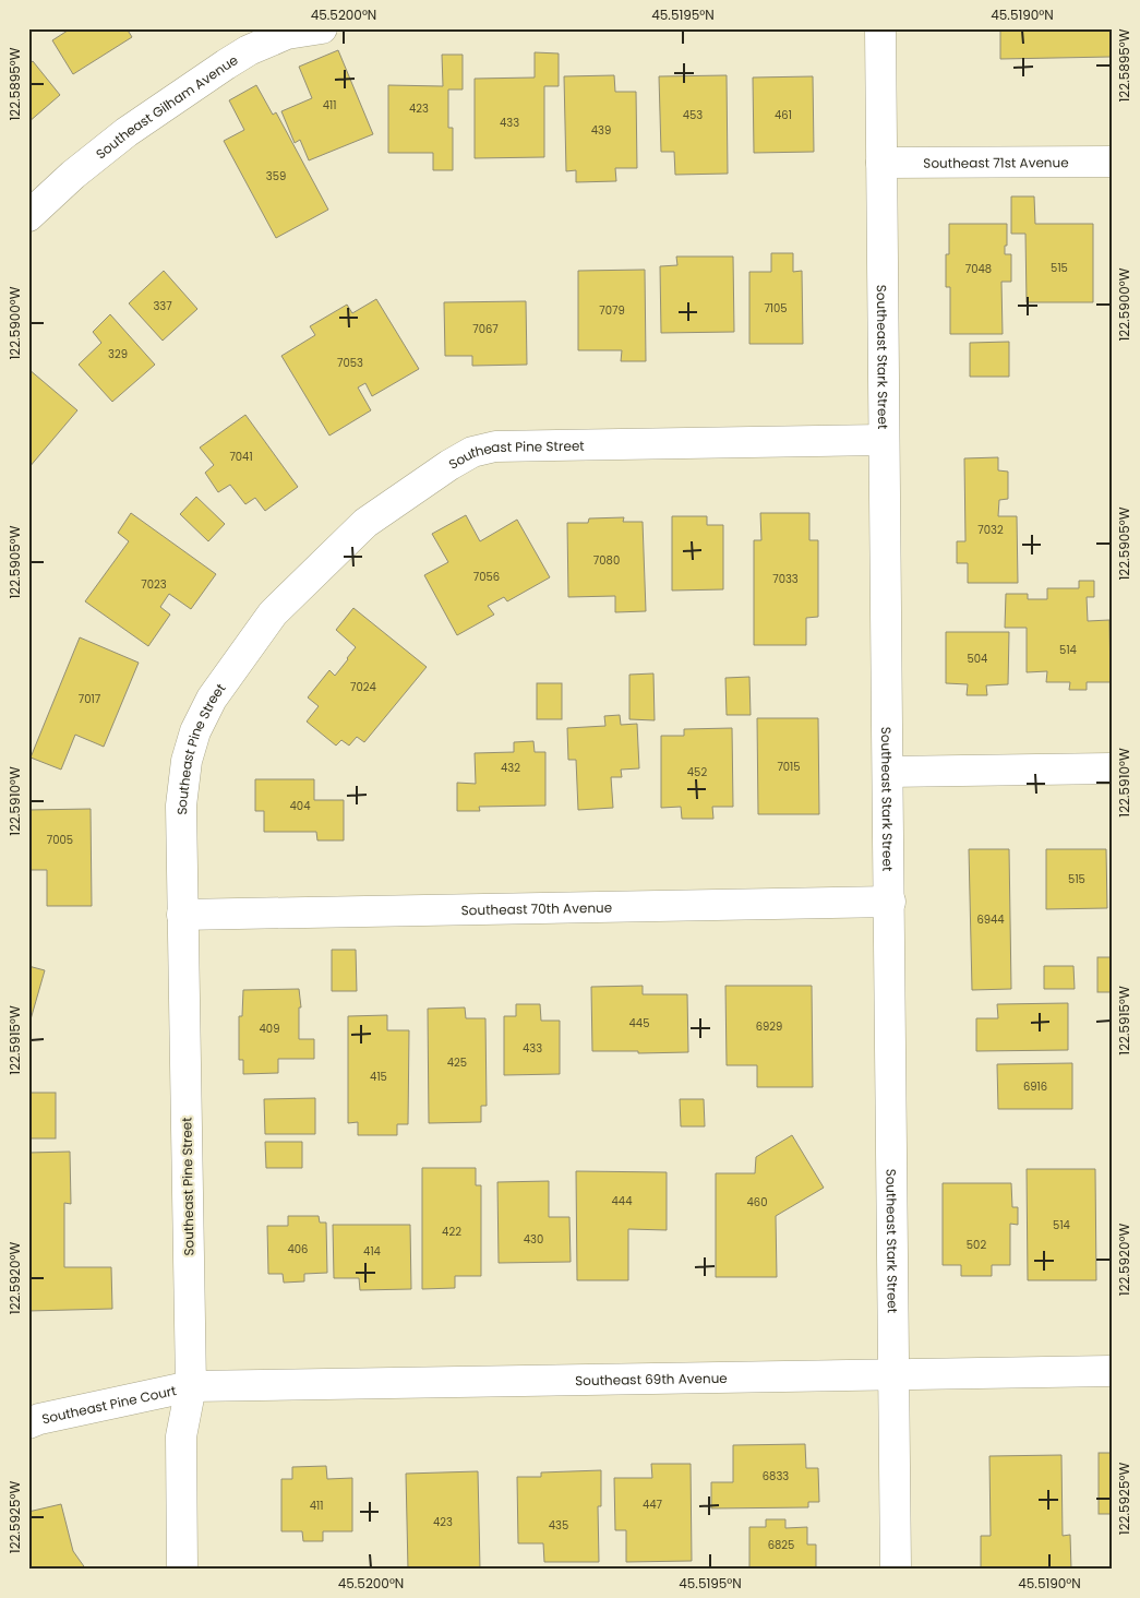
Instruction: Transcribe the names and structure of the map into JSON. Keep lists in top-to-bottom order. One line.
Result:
{"streets":{"street":["Southeast Gilham Avenue","Southeast 71st Avenue","Southeast Stark Street","Southeast Pine Street","Southeast 70th Avenue","Southeast 69th Avenue","Southeast Pine Court"]},"crossings":[["Southeast 71st Avenue","Southeast Stark Street"],["Southeast Stark Street","Southeast Pine Street"],["Southeast Stark Street","Southeast 70th Avenue"],["Southeast Stark Street","Southeast 69th Avenue"],["Southeast Pine Street","Southeast 70th Avenue"],["Southeast Pine Street","Southeast 69th Avenue"],["Southeast Pine Street","Southeast Pine Court"],["Southeast 69th Avenue","Southeast Pine Court"]],"house_numbers":["411","423","453","461","433","439","359","515","7048","337","7105","7079","7067","329","7053","7041","7032","7080","7056","7033","7023","514","504","7024","7017","7015","432","452","404","7005","515","6944","445","6929","409","433","425","415","6916","444","460","514","422","430","502","406","414","6833","447","411","423","435","6825"],"coordinates":["45.5200°N","45.5195°N","45.5190°N","122.5895°W","122.5900°W","122.5905°W","122.5910°W","122.5915°W","122.5920°W","122.5925°W"]}
